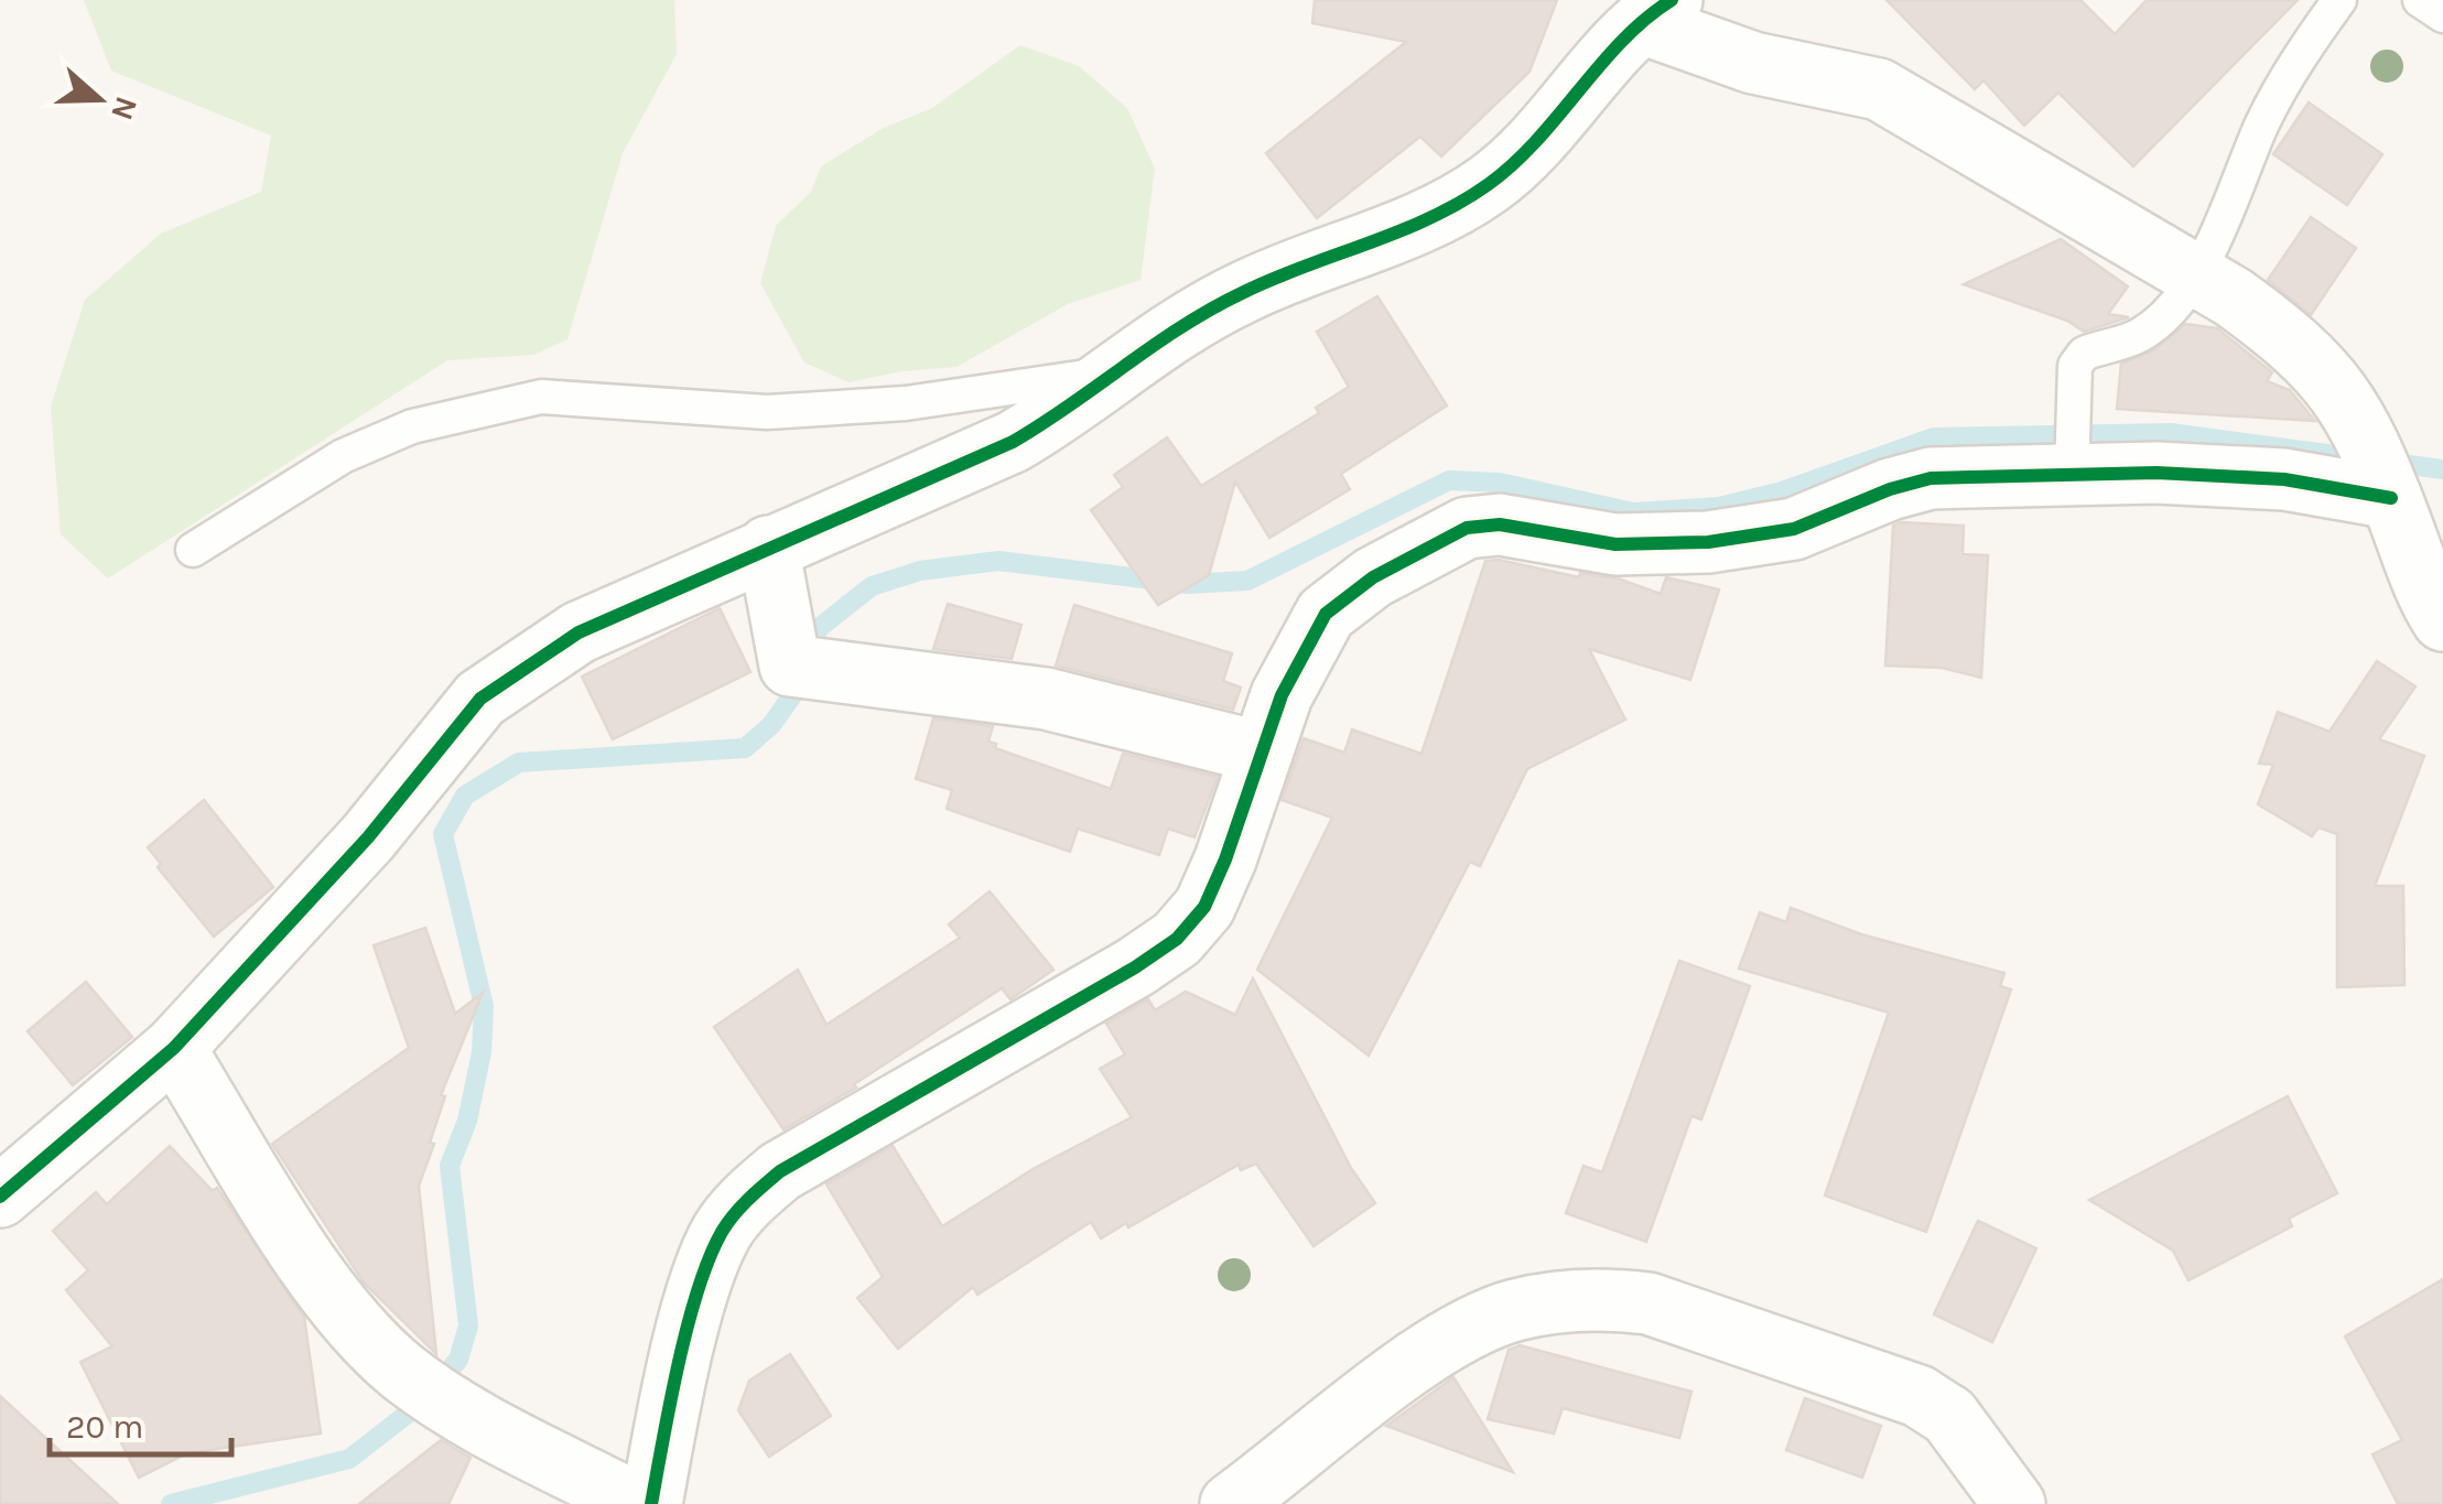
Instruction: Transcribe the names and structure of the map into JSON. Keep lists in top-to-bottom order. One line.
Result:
{"scale_bar":"20 m","north":"right"}
